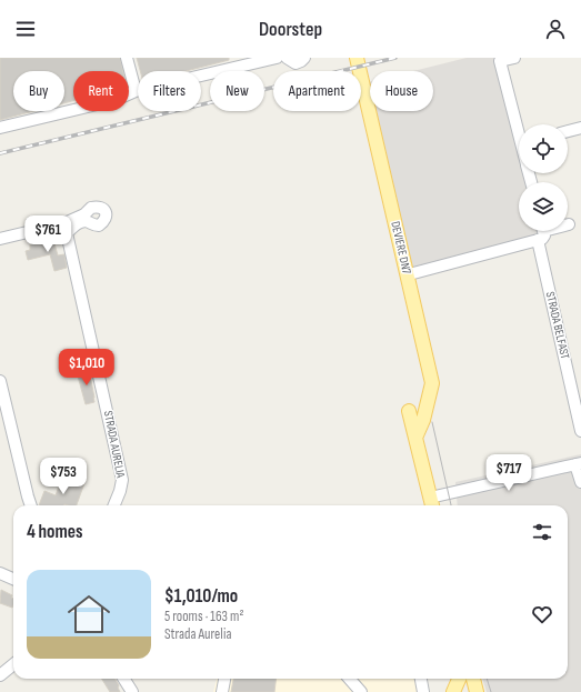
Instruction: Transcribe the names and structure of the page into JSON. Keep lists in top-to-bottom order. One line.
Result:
{"streets":{"main road":["DEVIERE DN7"],"street":["STRADA BELFAST","STRADA AURELIA"]},"page":{"header":"Doorstep","chip":["Buy","Rent","Filters","New","Apartment","House"],"price":["$761","$1,010","$717","$753"],"heading":"4 homes","list":[{"name":"$1,010/mo","note":"5 rooms · 163 m² · Strada Aurelia"}]}}
